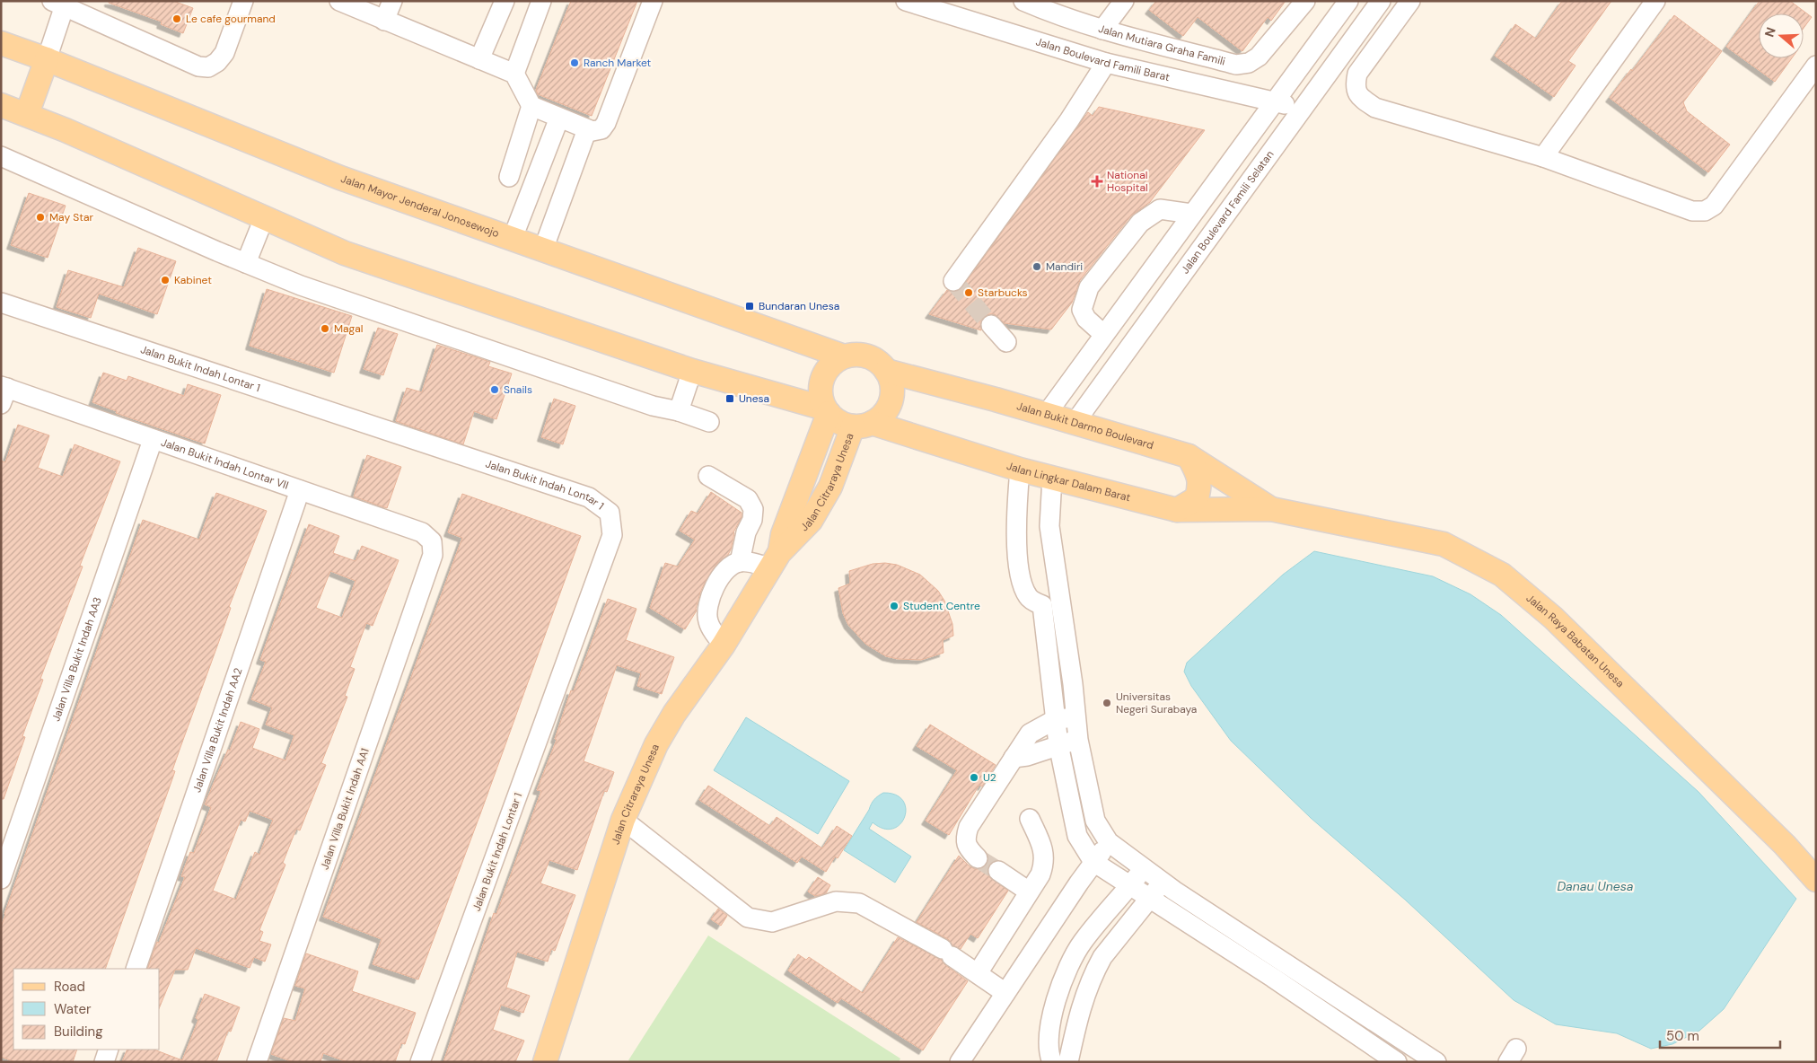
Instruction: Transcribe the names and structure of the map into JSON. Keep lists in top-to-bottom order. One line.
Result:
{"streets":{"main road":["Jalan Mayor Jenderal Jonosewojo","Jalan Bukit Darmo Boulevard","Jalan Citraraya Unesa","Jalan Lingkar Dalam Barat","Jalan Raya Babatan Unesa"],"street":["Jalan Mutiara Graha Famili","Jalan Boulevard Famili Barat","Jalan Boulevard Famili Selatan","Jalan Bukit Indah Lontar 1","Jalan Bukit Indah Lontar VII","Jalan Villa Bukit Indah AA3","Jalan Villa Bukit Indah AA2","Jalan Villa Bukit Indah AA1"]},"crossings":[["Jalan Boulevard Famili Barat","Jalan Boulevard Famili Selatan"],["Jalan Mayor Jenderal Jonosewojo","Jalan Bukit Darmo Boulevard"],["Jalan Mayor Jenderal Jonosewojo","Jalan Citraraya Unesa"],["Jalan Mayor Jenderal Jonosewojo","Jalan Lingkar Dalam Barat"],["Jalan Boulevard Famili Selatan","Jalan Bukit Darmo Boulevard"],["Jalan Bukit Darmo Boulevard","Jalan Citraraya Unesa"],["Jalan Bukit Darmo Boulevard","Jalan Lingkar Dalam Barat"],["Jalan Bukit Darmo Boulevard","Jalan Raya Babatan Unesa"],["Jalan Bukit Indah Lontar VII","Jalan Villa Bukit Indah AA3"],["Jalan Bukit Indah Lontar VII","Jalan Villa Bukit Indah AA2"],["Jalan Bukit Indah Lontar VII","Jalan Villa Bukit Indah AA1"],["Jalan Citraraya Unesa","Jalan Lingkar Dalam Barat"],["Jalan Lingkar Dalam Barat","Jalan Raya Babatan Unesa"]],"water":["Danau Unesa"],"places":{"other":["Le cafe gourmand","Ranch Market","May Star","Mandiri","Kabinet","Starbucks","Magal","Snails","Student Centre","Universitas Negeri Surabaya","U2"],"health":["National Hospital"],"transit":["Bundaran Unesa","Unesa"]},"legend":["Road","Water","Building"],"scale_bar":"50 m","north":"left"}
